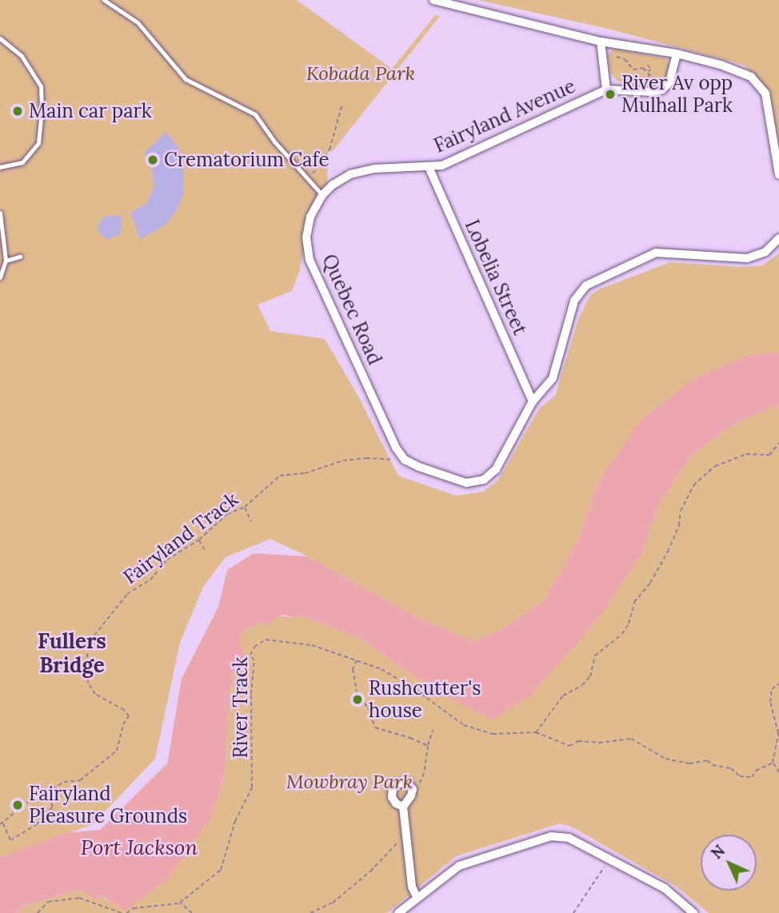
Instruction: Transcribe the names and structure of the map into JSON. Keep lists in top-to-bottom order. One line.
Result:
{"streets":{"street":["Fairyland Avenue","Lobelia Street","Quebec Road"],"path":["Fairyland Track","River Track"]},"crossings":[["Fairyland Avenue","Lobelia Street"],["Fairyland Avenue","Quebec Road"],["Quebec Road","Fairyland Track"]],"districts":["Fullers Bridge"],"water":["Port Jackson"],"parks":["Kobada Park","Mowbray Park"],"places":["River Av opp Mulhall Park","Main car park","Crematorium Cafe","Rushcutter's house","Fairyland Pleasure Grounds"],"north":"top left"}
